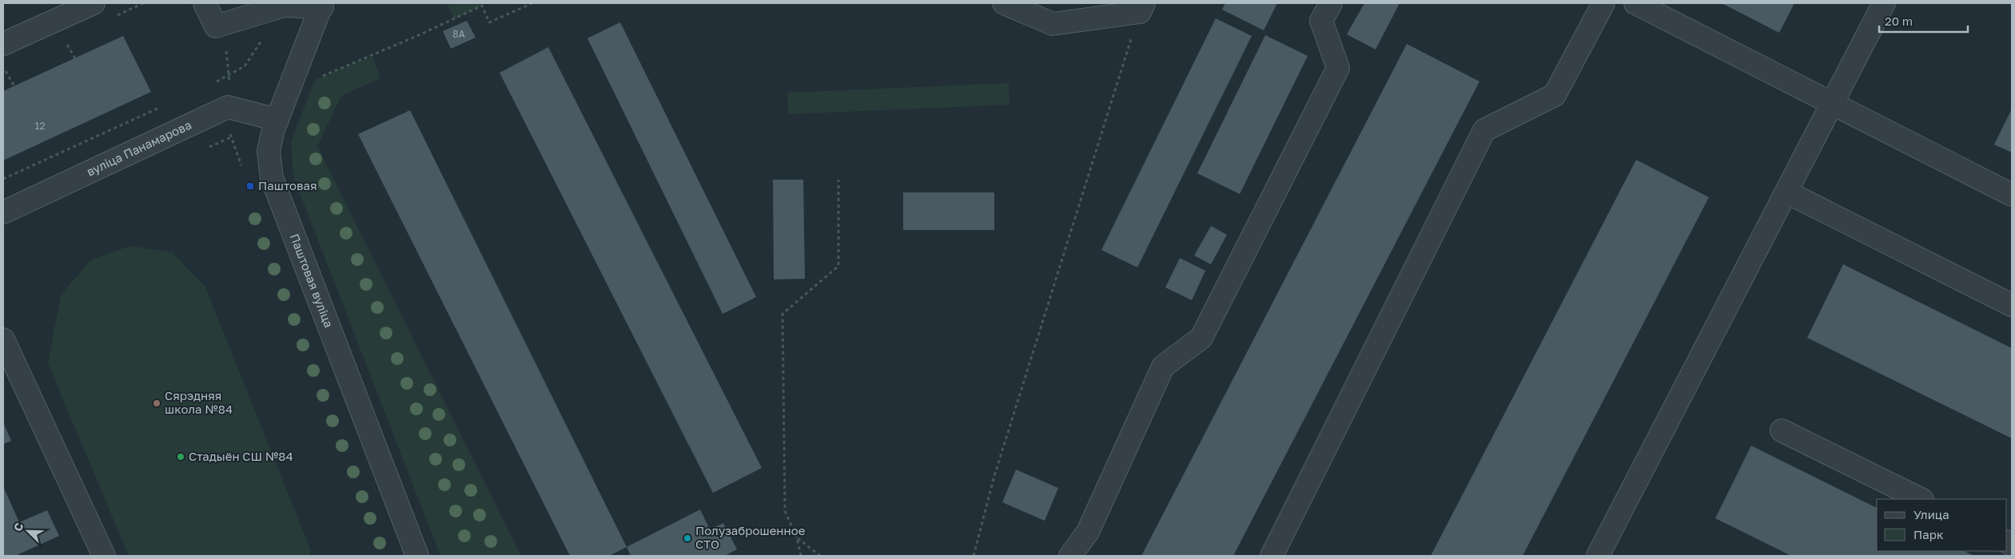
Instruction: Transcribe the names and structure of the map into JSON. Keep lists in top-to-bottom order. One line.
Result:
{"streets":{"street":["вуліца Панамарова","Паштовая вуліца"]},"crossings":[["вуліца Панамарова","Паштовая вуліца"]],"places":{"transit":["Паштовая"],"other":["Сярэдняя школа №84","Стадыён СШ №84","Полузаброшенное СТО"]},"house_numbers":["8А","12"],"legend":["Улица","Парк"],"scale_bar":"20 m","north":"top left"}
